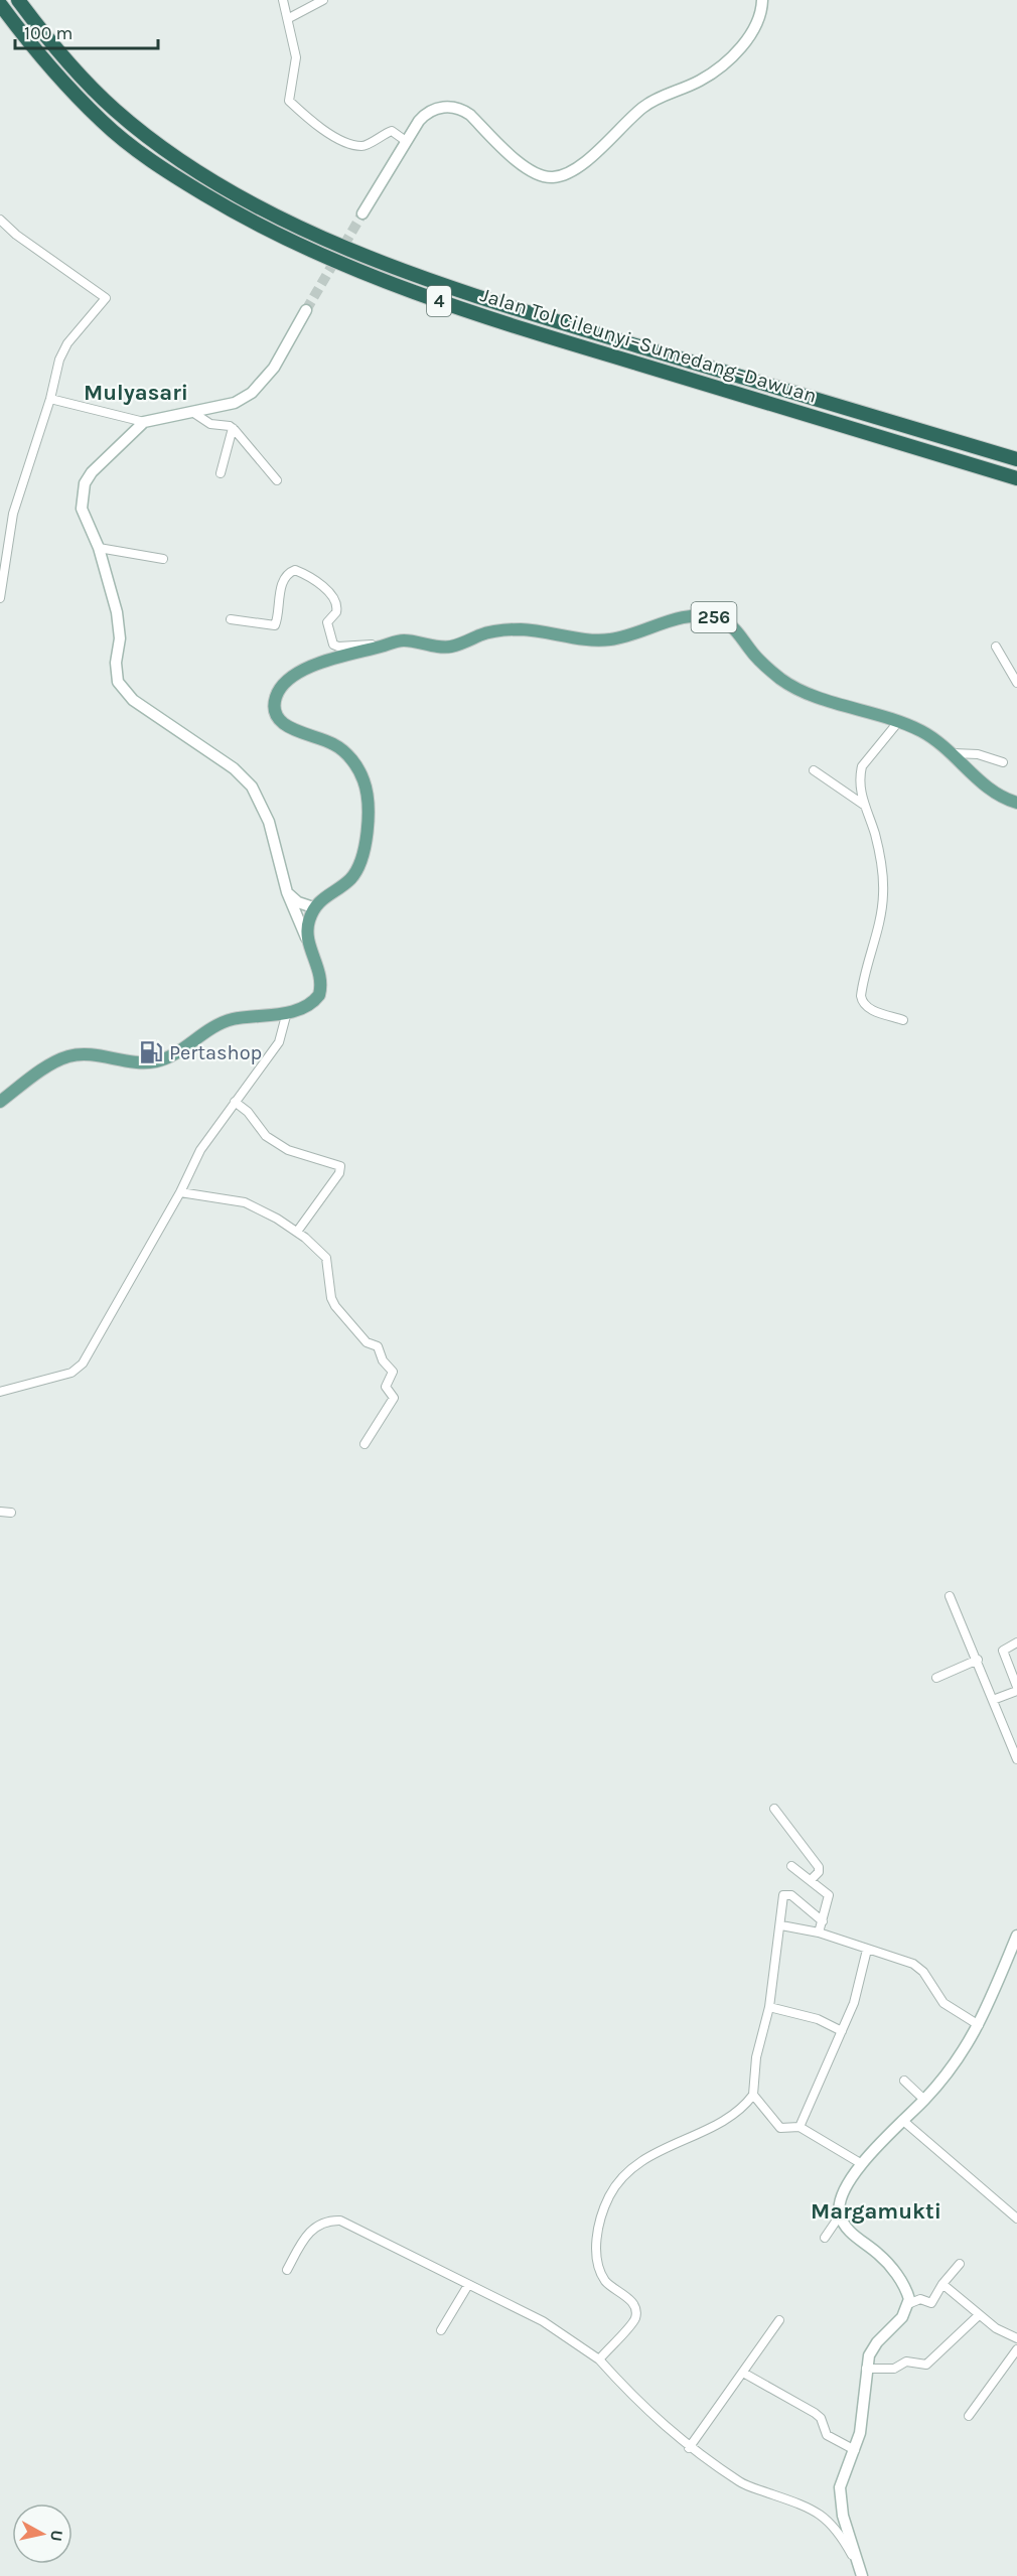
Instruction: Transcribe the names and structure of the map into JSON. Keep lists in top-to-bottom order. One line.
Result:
{"streets":{"highway":["4","Jalan Tol Cileunyi–Sumedang–Dawuan"],"main road":["256"]},"districts":["Mulyasari","Margamukti"],"places":{"fuel station":["Pertashop"]},"scale_bar":"100 m","north":"right"}
